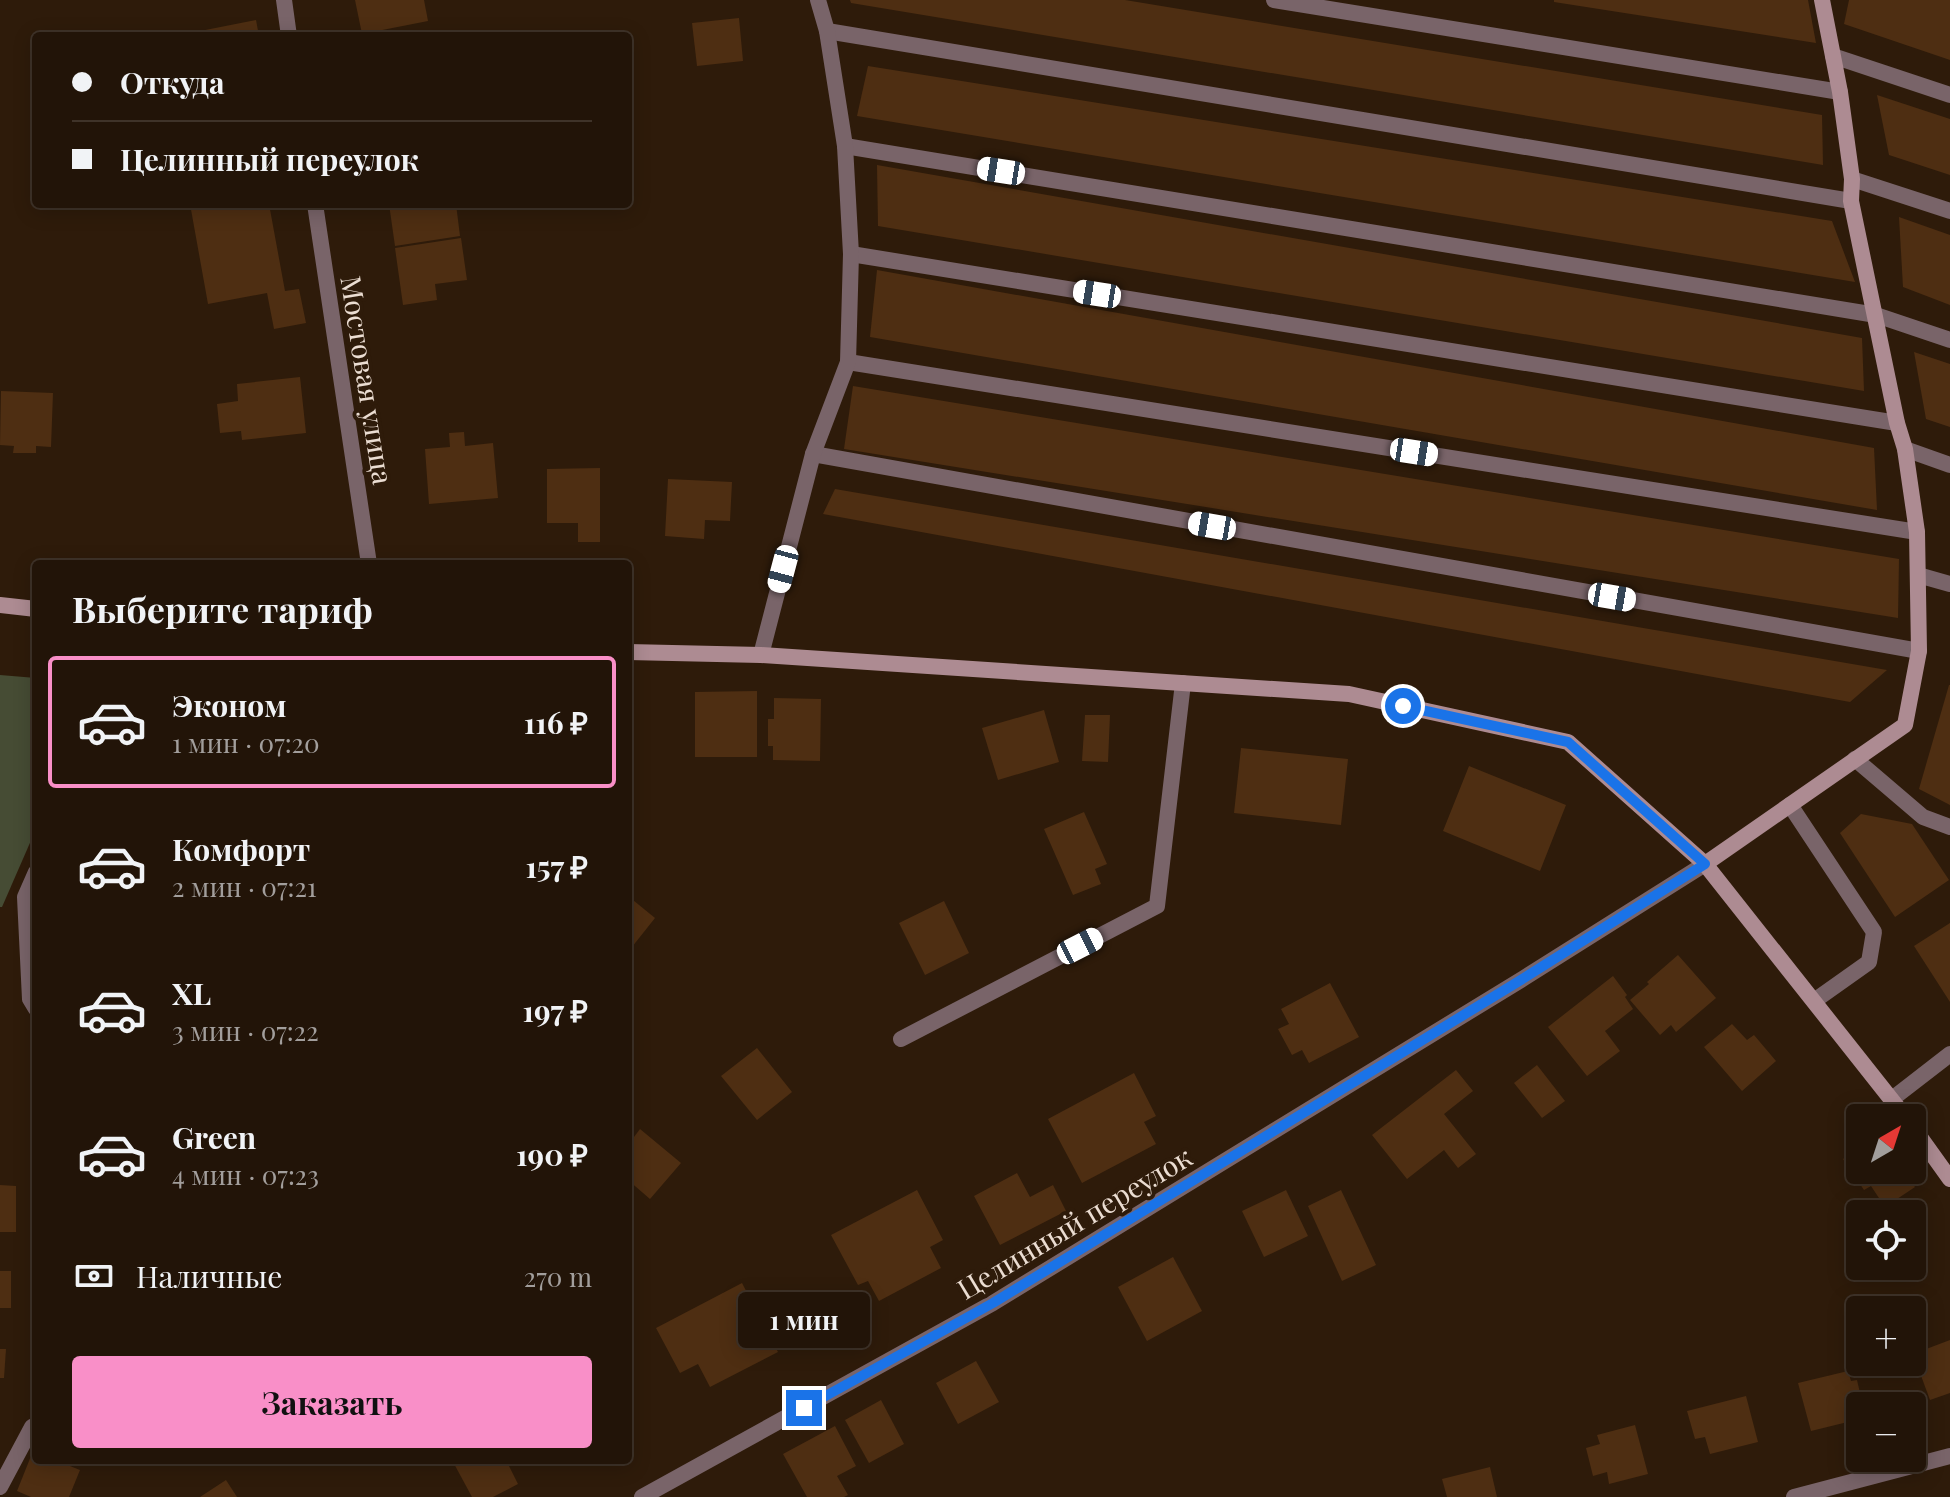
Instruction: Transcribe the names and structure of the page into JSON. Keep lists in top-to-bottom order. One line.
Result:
{"streets":{"street":["Мостовая улица","Целинный переулок"]},"north":"top right","page":{"banner":["Откуда","Целинный переулок"],"heading":"Выберите тариф","list":[{"name":"Эконом","note":"1 мин · 07:20","value":"116 ₽"},{"name":"Комфорт","note":"2 мин · 07:21","value":"157 ₽"},{"name":"XL","note":"3 мин · 07:22","value":"197 ₽"},{"name":"Green","note":"4 мин · 07:23","value":"190 ₽"}],"map_buttons":["+","−"],"pay":["Наличные","270 m"],"bubble":"1 мин","buttons":"Заказать"}}
